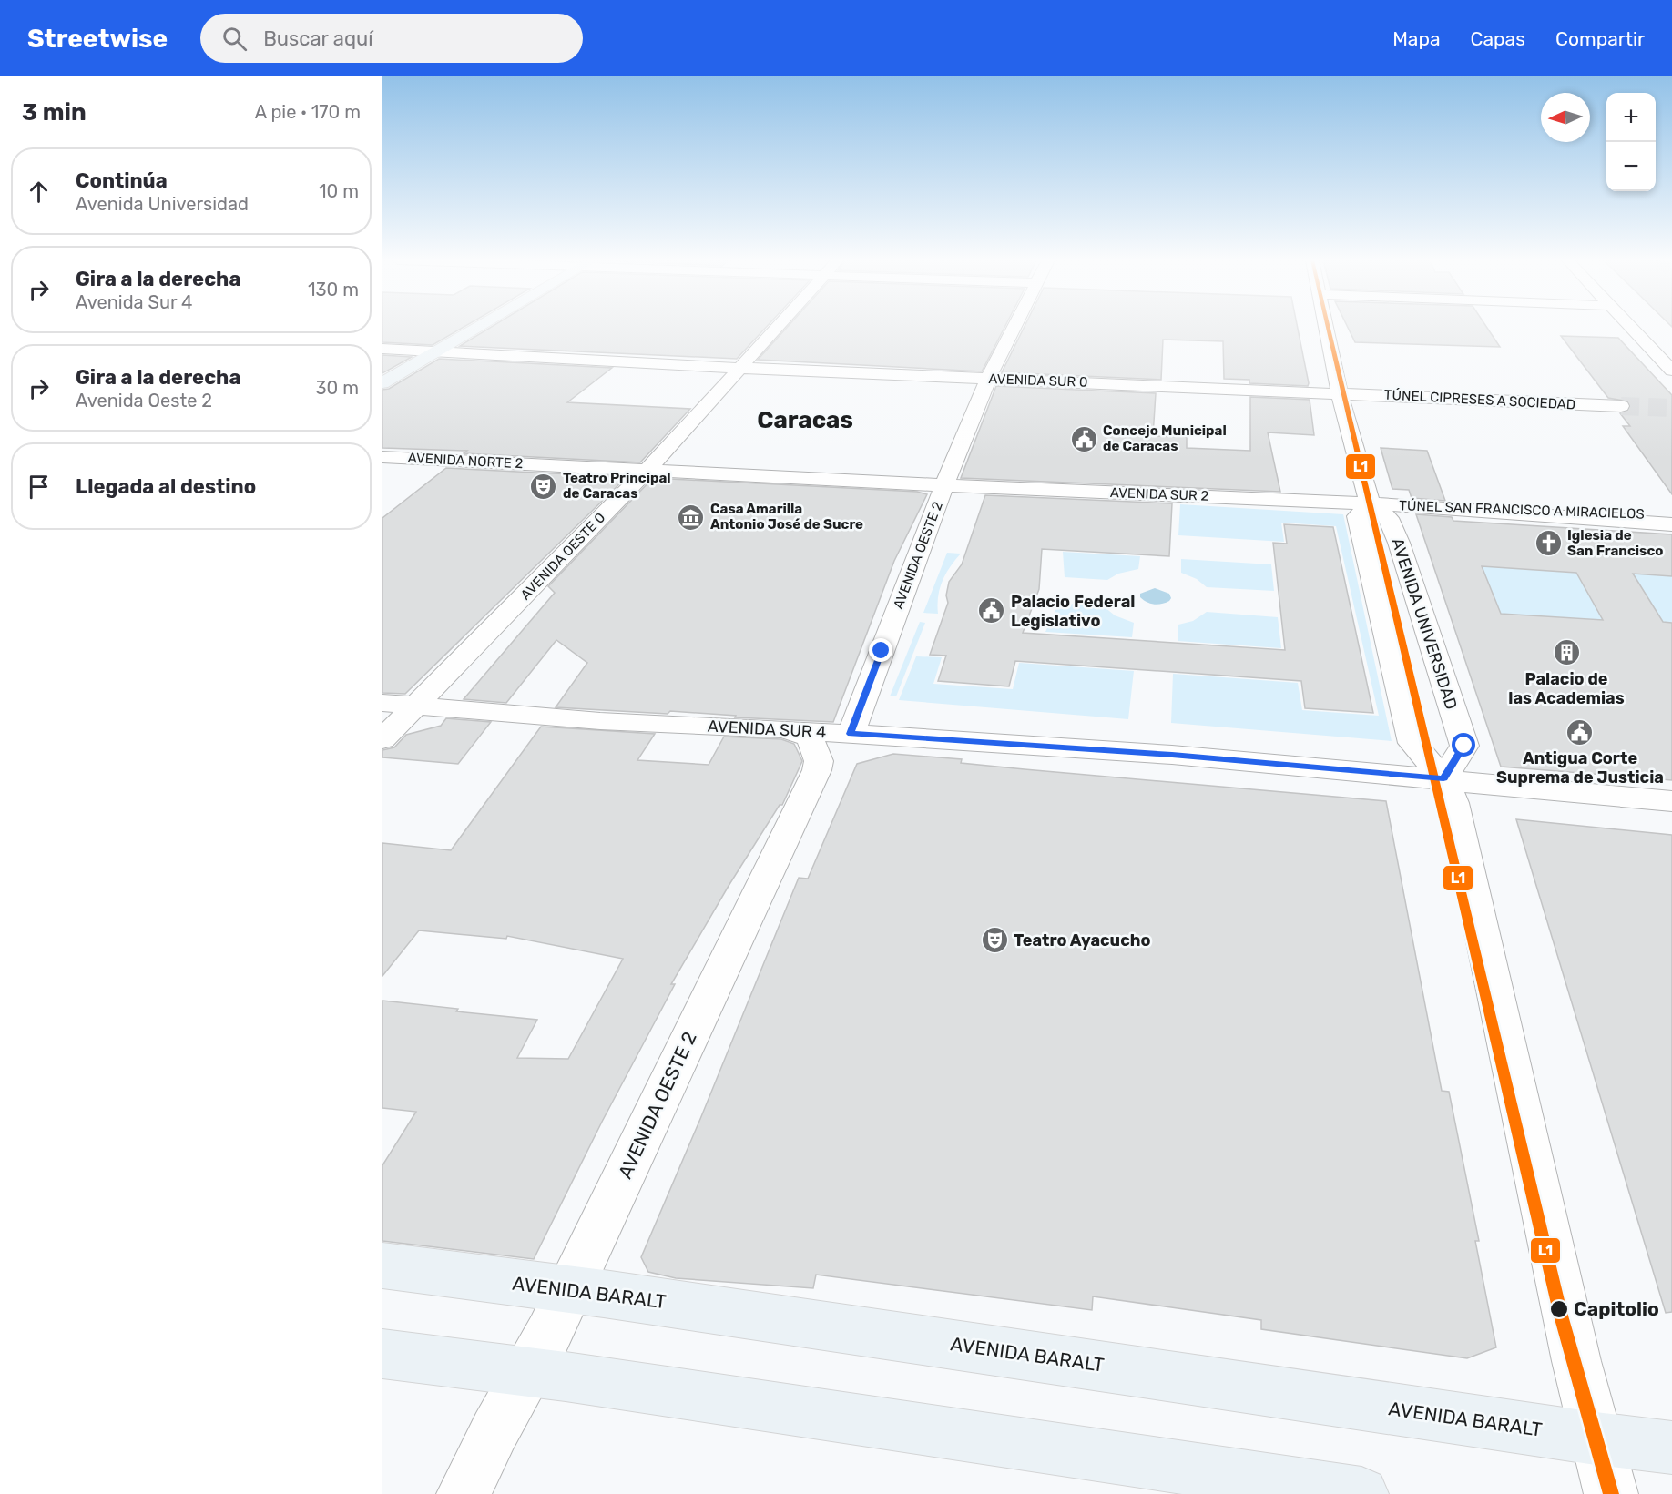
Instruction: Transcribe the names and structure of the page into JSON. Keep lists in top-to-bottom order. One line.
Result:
{"streets":{"main road":["AVENIDA BARALT"],"street":["AVENIDA SUR 0","TÚNEL CIPRESES A SOCIEDAD","AVENIDA NORTE 2","AVENIDA SUR 2","TÚNEL SAN FRANCISCO A MIRACIELOS","AVENIDA OESTE 2","AVENIDA OESTE 0","AVENIDA UNIVERSIDAD","AVENIDA SUR 4"]},"crossings":[["AVENIDA SUR 0","TÚNEL CIPRESES A SOCIEDAD"],["AVENIDA SUR 0","AVENIDA OESTE 2"],["AVENIDA SUR 0","AVENIDA OESTE 0"],["AVENIDA SUR 0","AVENIDA UNIVERSIDAD"],["TÚNEL CIPRESES A SOCIEDAD","AVENIDA UNIVERSIDAD"],["AVENIDA NORTE 2","AVENIDA SUR 2"],["AVENIDA NORTE 2","AVENIDA OESTE 0"],["AVENIDA SUR 2","TÚNEL SAN FRANCISCO A MIRACIELOS"],["AVENIDA SUR 2","AVENIDA OESTE 2"],["AVENIDA SUR 2","AVENIDA OESTE 0"],["AVENIDA SUR 2","AVENIDA UNIVERSIDAD"],["TÚNEL SAN FRANCISCO A MIRACIELOS","AVENIDA UNIVERSIDAD"],["AVENIDA OESTE 2","AVENIDA SUR 4"],["AVENIDA OESTE 2","AVENIDA BARALT"],["AVENIDA OESTE 0","AVENIDA SUR 4"],["AVENIDA UNIVERSIDAD","AVENIDA SUR 4"],["AVENIDA UNIVERSIDAD","AVENIDA BARALT"]],"districts":["Caracas"],"places":{"public building":["Concejo Municipal de Caracas","Palacio Federal Legislativo","Antigua Corte Suprema de Justicia"],"theatre":["Teatro Principal de Caracas","Teatro Ayacucho"],"museum":["Casa Amarilla Antonio José de Sucre"],"church":["Iglesia de San Francisco"],"building":["Palacio de las Academias"],"other":["Capitolio"]},"lines":["transit line L1"],"north":"left","page":{"header":"Streetwise","search":"Buscar aquí","nav":["Mapa","Capas","Compartir"],"heading":["3 min","A pie · 170 m"],"map_buttons":["+","−"],"list":[["Continúa","Avenida Universidad","10 m"],["Gira a la derecha","Avenida Sur 4","130 m"],["Gira a la derecha","Avenida Oeste 2","30 m"],"Llegada al destino"]}}
